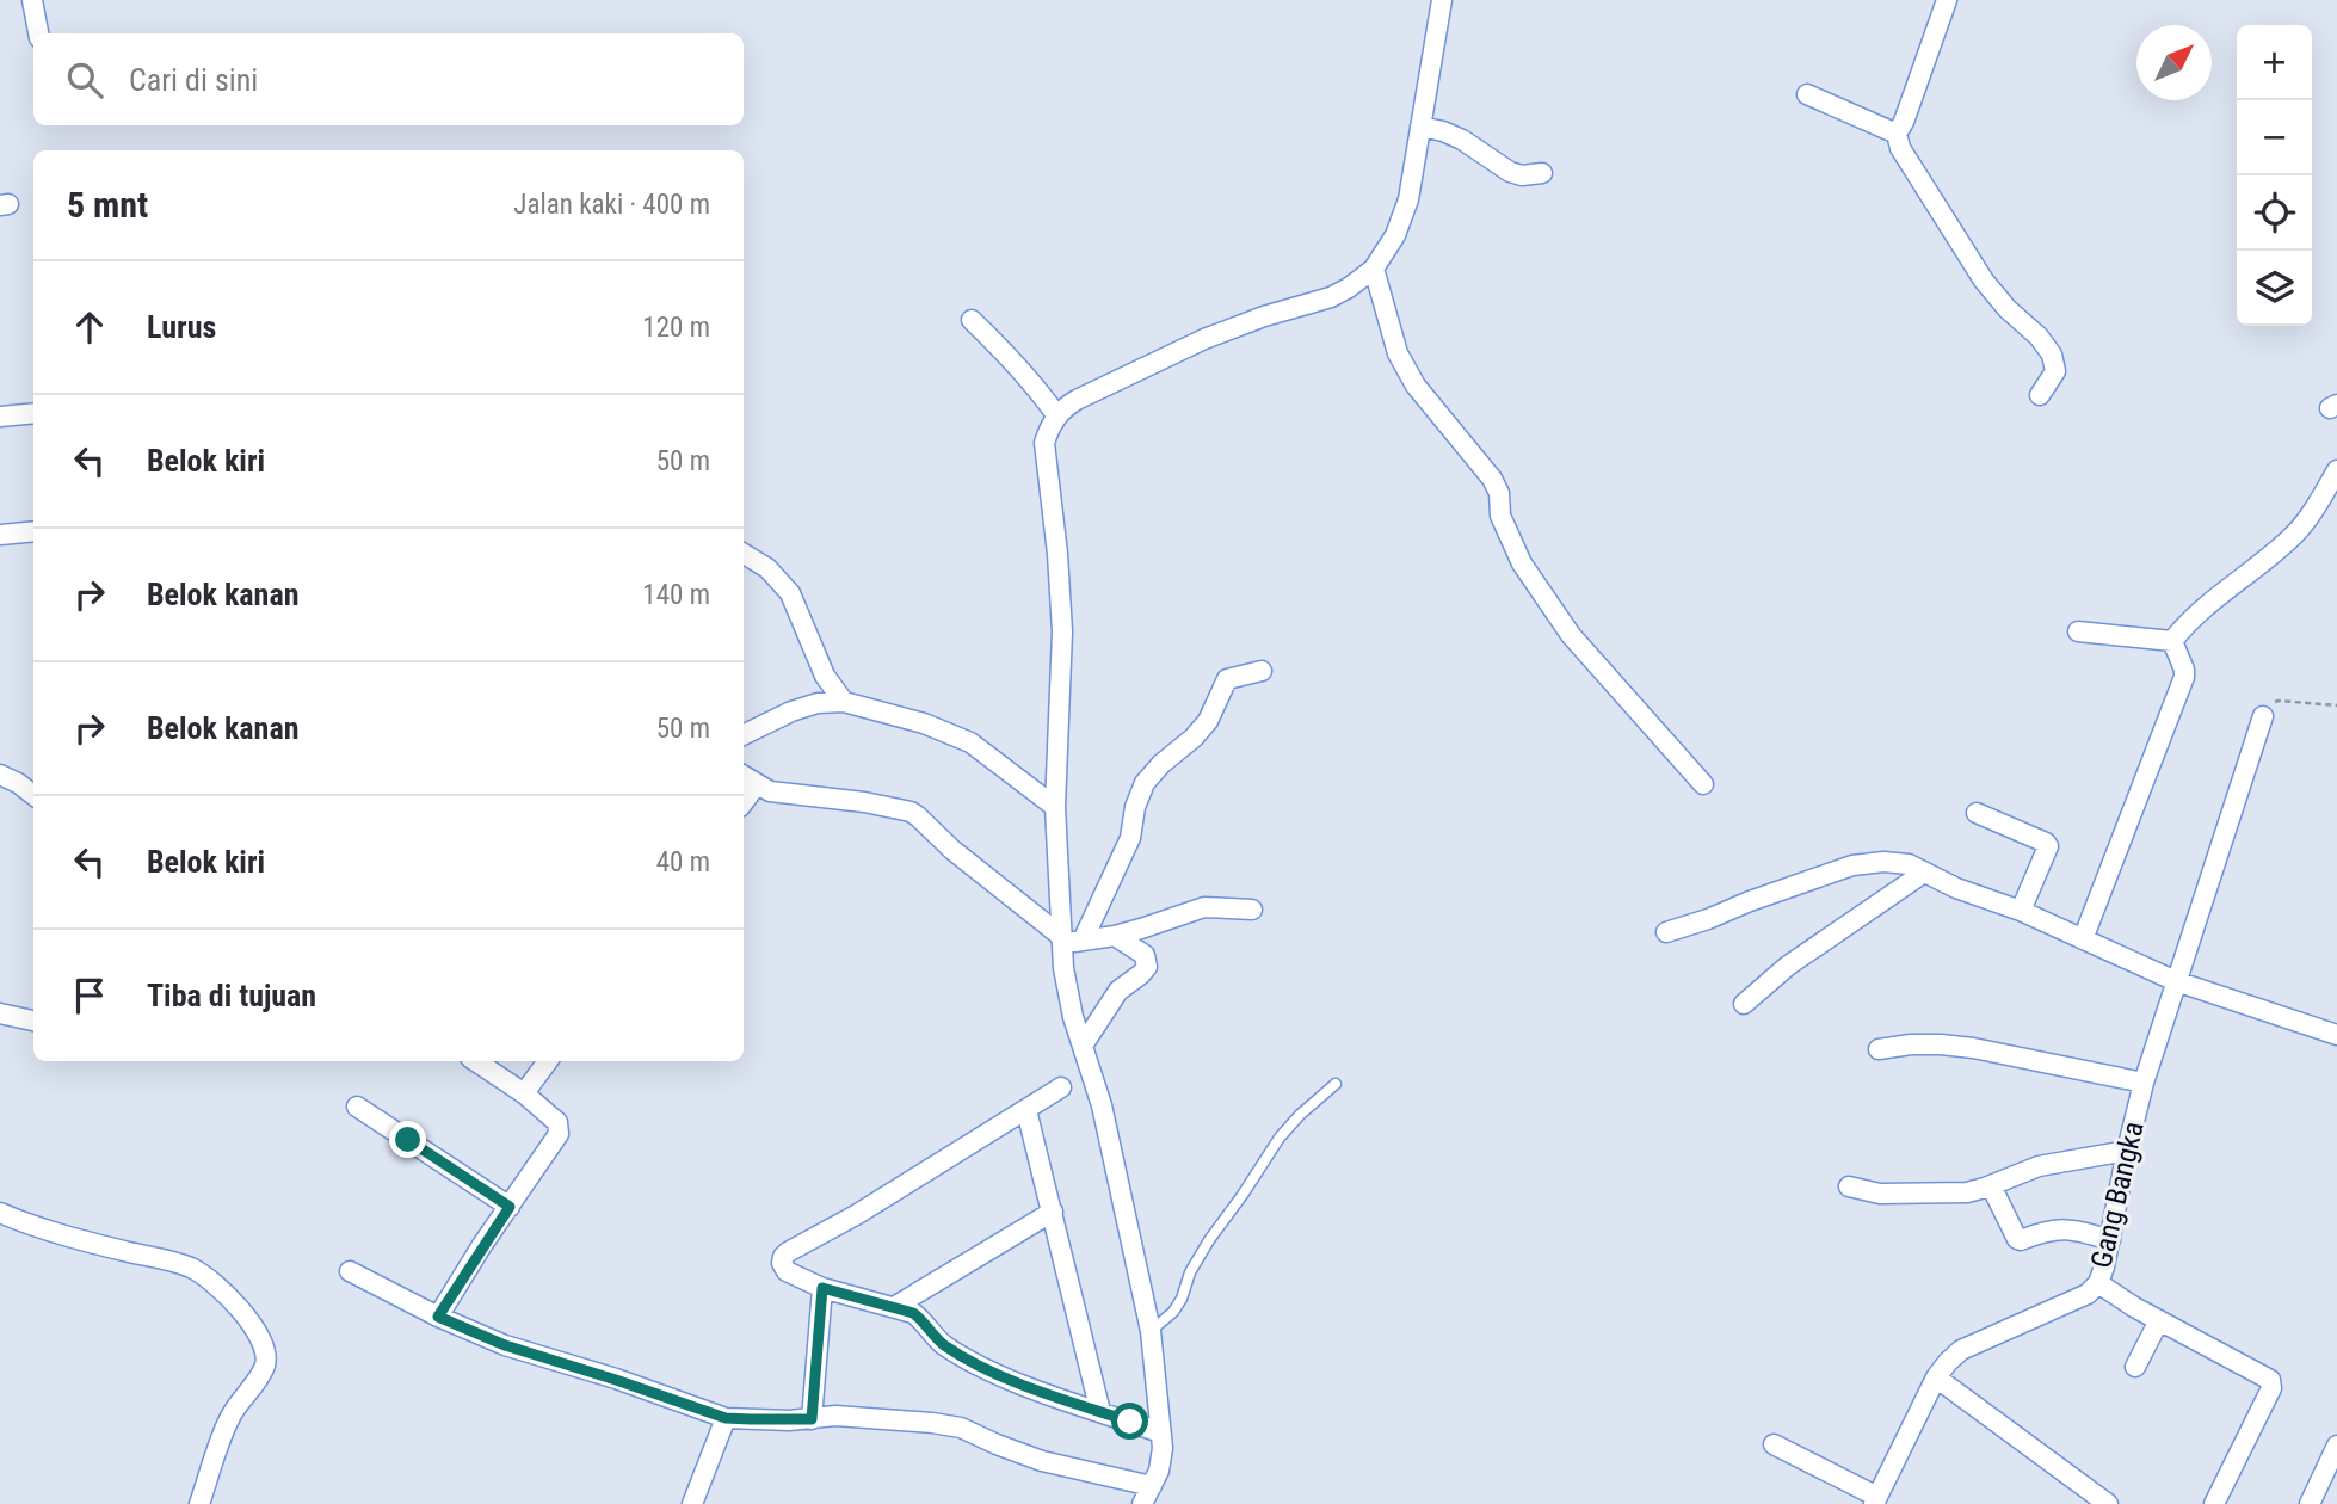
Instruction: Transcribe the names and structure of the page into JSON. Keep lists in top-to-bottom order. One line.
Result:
{"streets":{"street":["Gang Bangka"]},"north":"top right","page":{"map_buttons":["+","−"],"search":"Cari di sini","heading":["5 mnt","Jalan kaki · 400 m"],"list":[["Lurus","120 m"],["Belok kiri","50 m"],["Belok kanan","140 m"],["Belok kanan","50 m"],["Belok kiri","40 m"],"Tiba di tujuan"]}}
